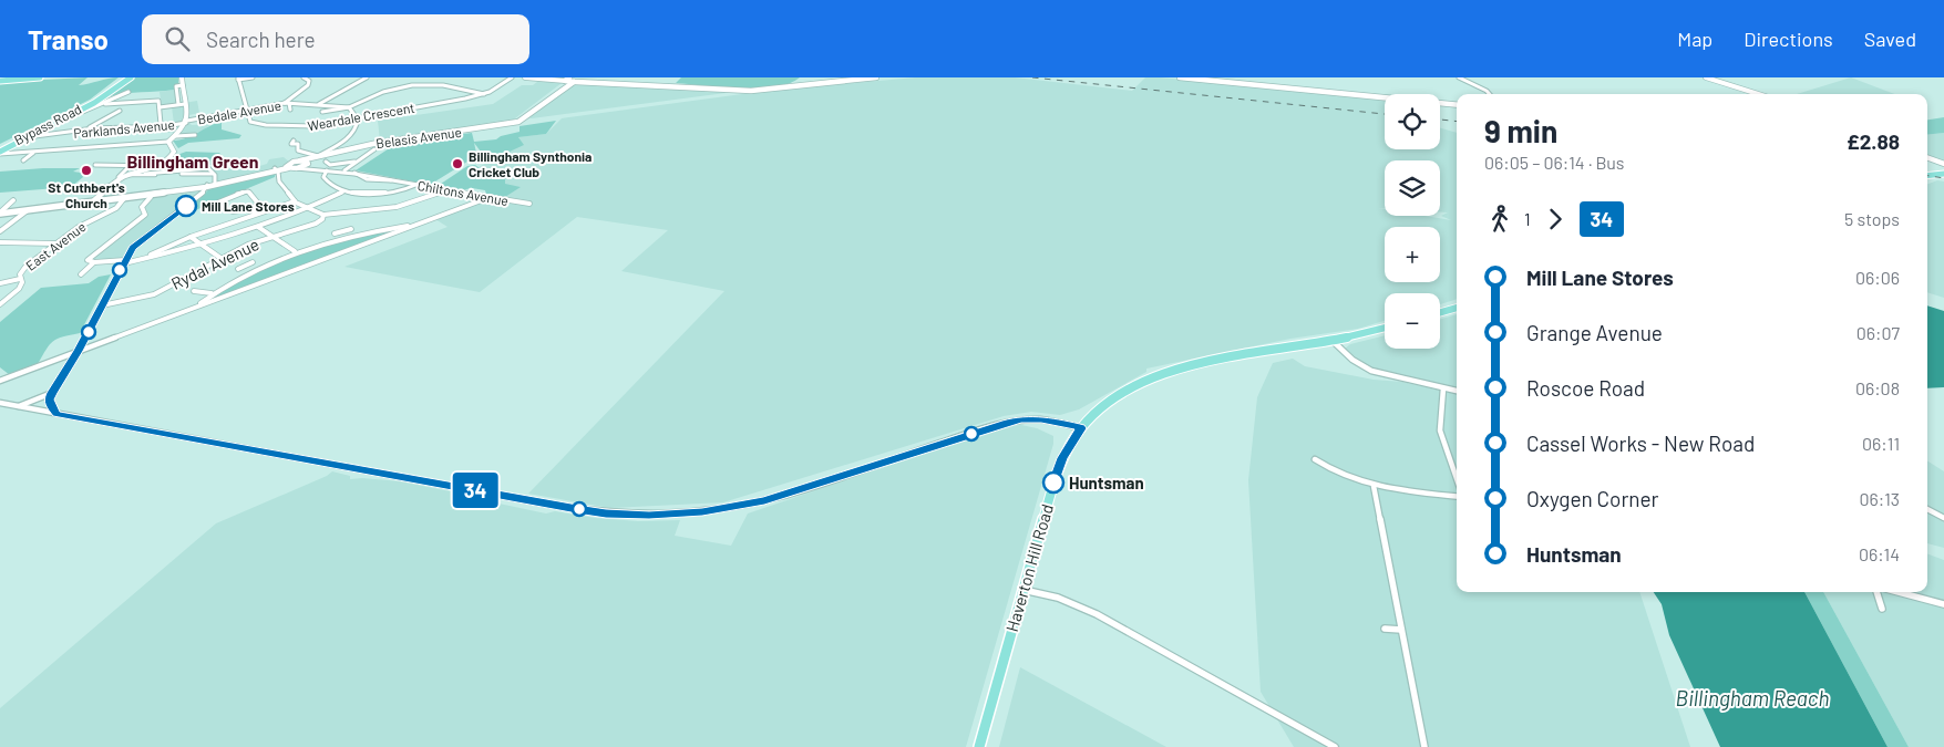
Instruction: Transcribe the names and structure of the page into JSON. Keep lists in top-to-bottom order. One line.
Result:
{"streets":{"main road":["Bypass Road","Belasis Avenue","Haverton Hill Road"],"street":["Bedale Avenue","Weardale Crescent","Parklands Avenue","Chiltons Avenue","East Avenue","Rydal Avenue"]},"crossings":[["Bedale Avenue","Weardale Crescent"],["Bedale Avenue","Parklands Avenue"],["Bypass Road","Parklands Avenue"],["Belasis Avenue","Chiltons Avenue"],["Belasis Avenue","East Avenue"]],"districts":["Billingham Green"],"water":["Billingham Reach"],"places":["Billingham Synthonia Cricket Club","St Cuthbert's Church","Mill Lane Stores","Huntsman"],"lines":["bus line 34"],"page":{"header":"Transo","search":"Search here","nav":["Map","Directions","Saved"],"on_map":"34","map_buttons":["+","−"],"heading":["9 min","06:05 – 06:14 · Bus","£2.88"],"legs":["1","34","5 stops"],"list":[{"name":"Mill Lane Stores","value":"06:06"},{"name":"Grange Avenue","value":"06:07"},{"name":"Roscoe Road","value":"06:08"},{"name":"Cassel Works - New Road","value":"06:11"},{"name":"Oxygen Corner","value":"06:13"},{"name":"Huntsman","value":"06:14"}]}}
